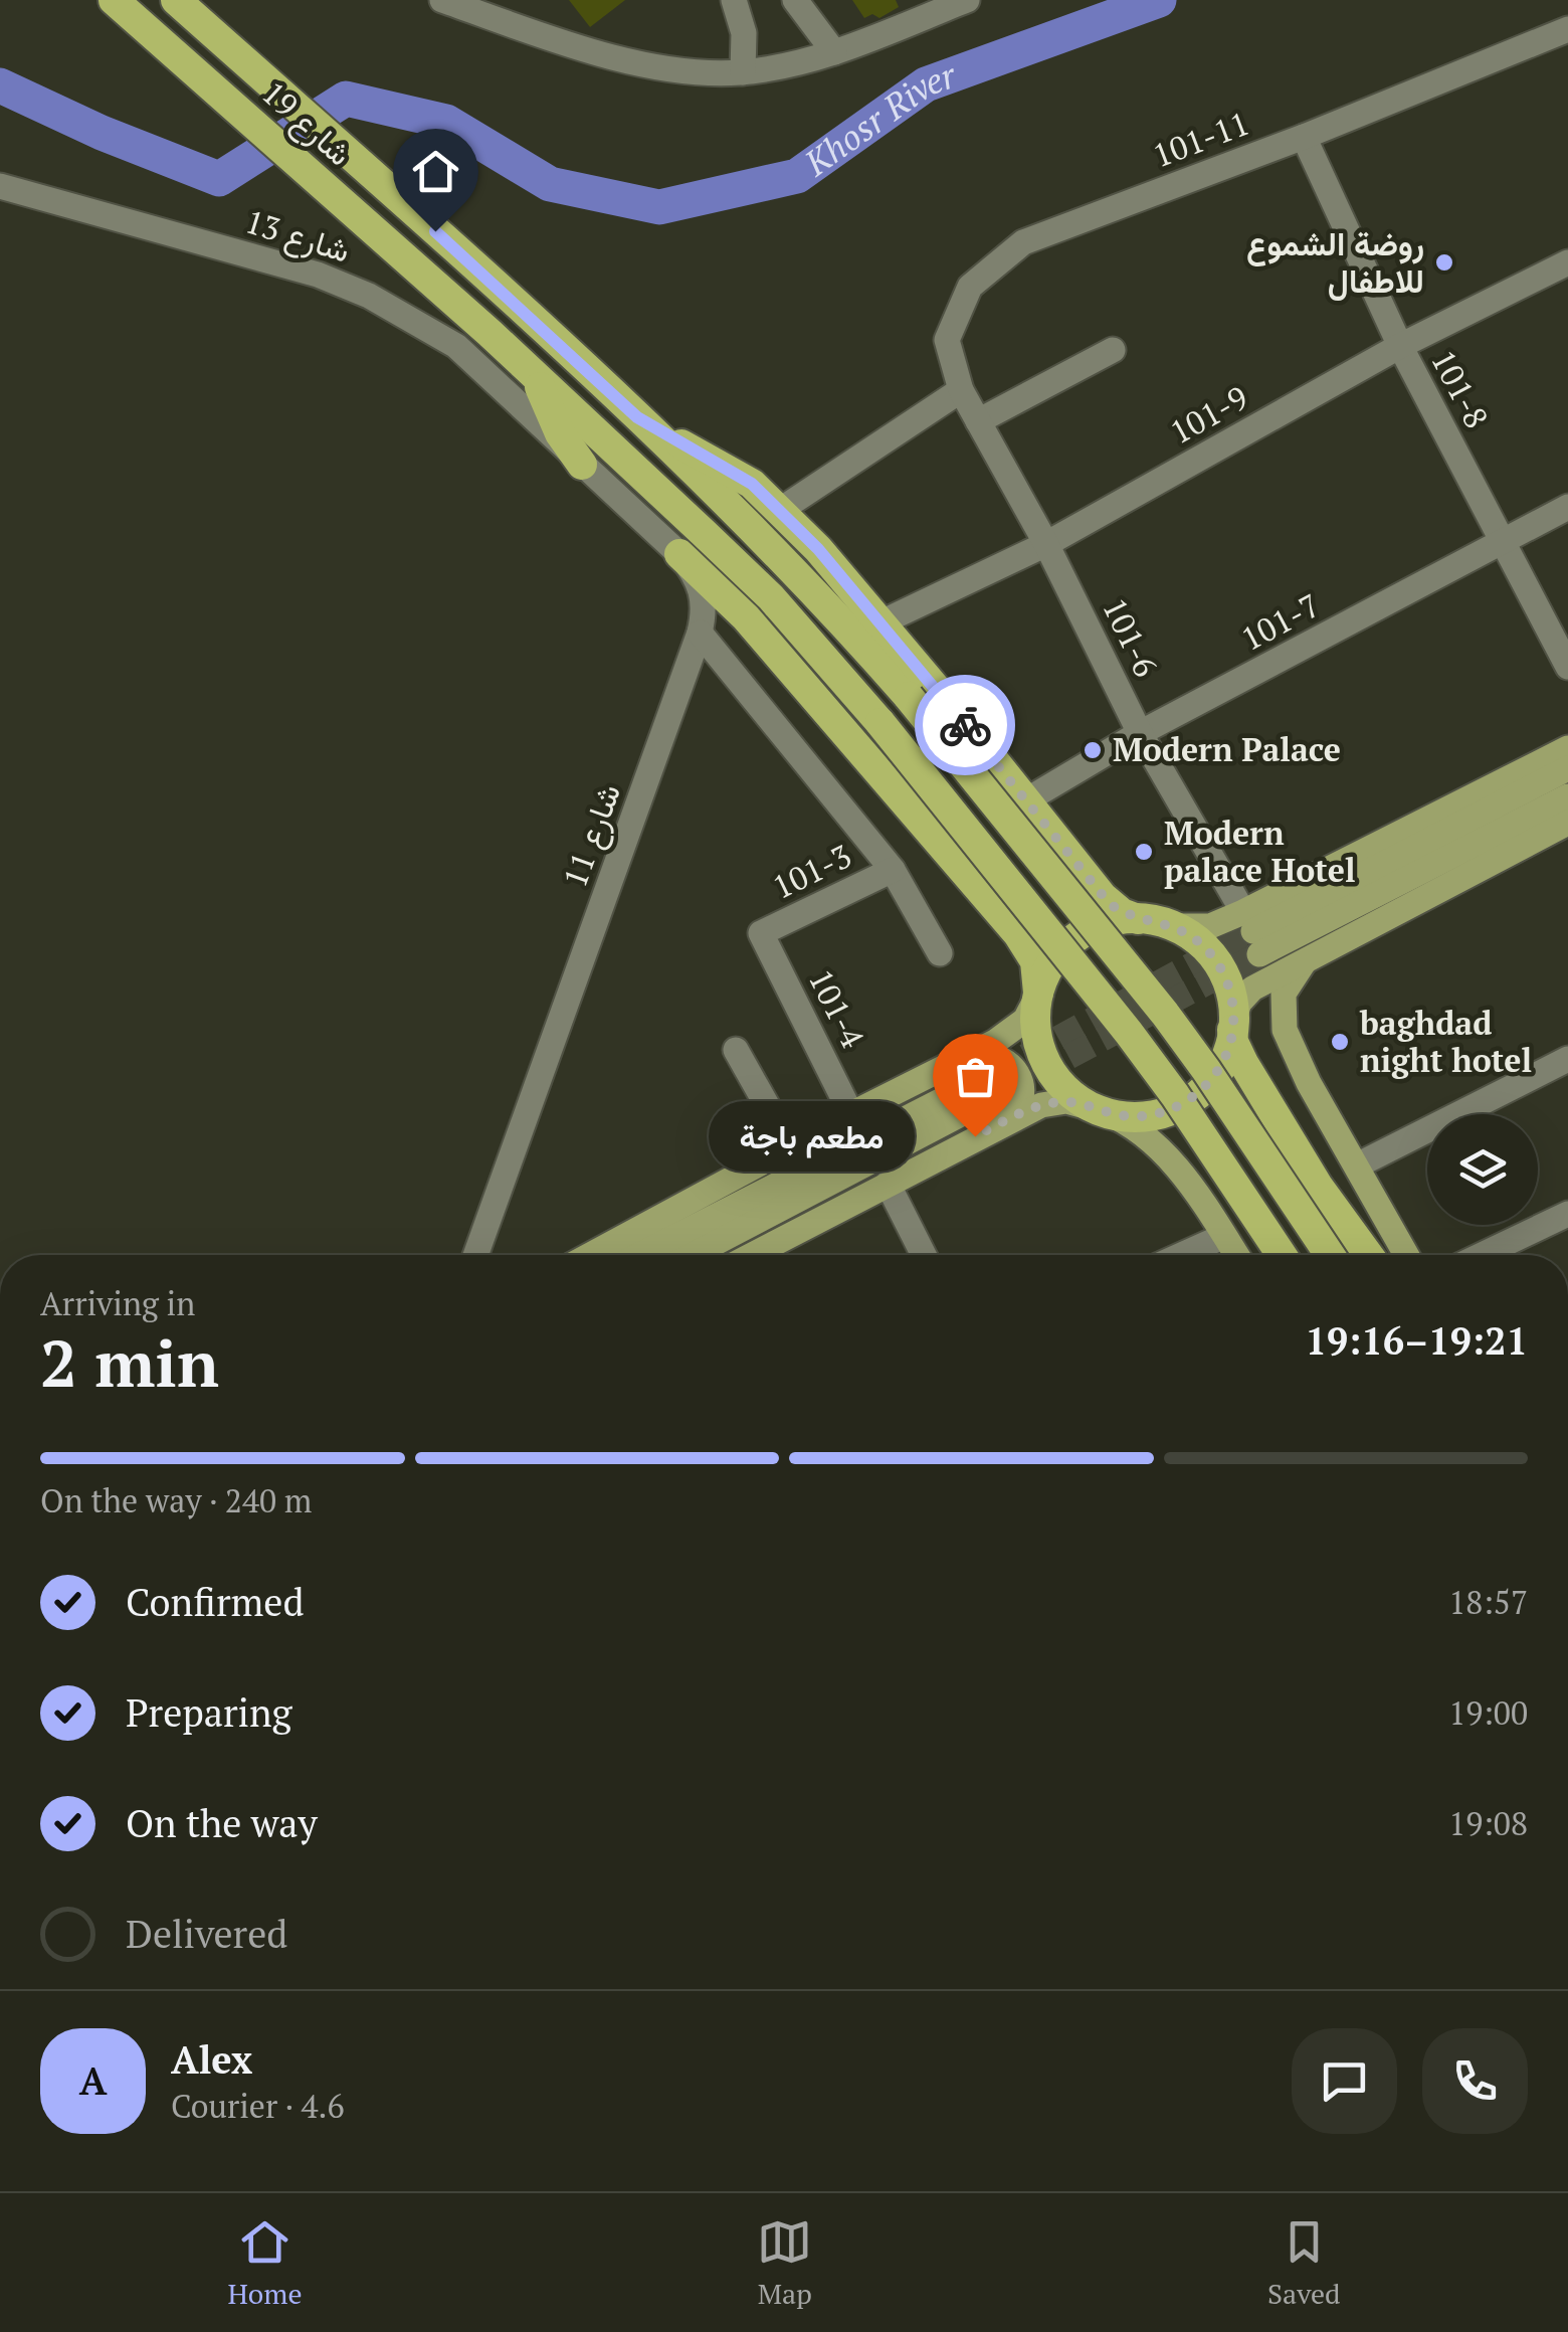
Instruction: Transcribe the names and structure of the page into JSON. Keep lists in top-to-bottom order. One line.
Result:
{"streets":{"highway":["شارع 19"],"street":["101-11","شارع 13","101-8","101-9","101-7","101-6","شارع 11","101-3","101-4"]},"crossings":[["101-11","101-8"],["101-11","101-6"],["شارع 13","شارع 11"],["101-8","101-9"],["101-8","101-7"],["101-9","101-6"],["101-7","101-6"],["101-3","101-4"]],"water":["Khosr River"],"places":["روضة الشموع للاطفال","Modern Palace","Modern palace Hotel","baghdad night hotel","مطعم باجة"],"page":{"bubble":"مطعم باجة","heading":["2 min","Arriving in","19:16–19:21"],"panel":["Alex","Courier · 4.6"],"bar":"On the way · 240 m","list":[["Confirmed","18:57"],["Preparing","19:00"],["On the way","19:08"],"Delivered"],"round":"A","tabs":["Home","Map","Saved"]}}
